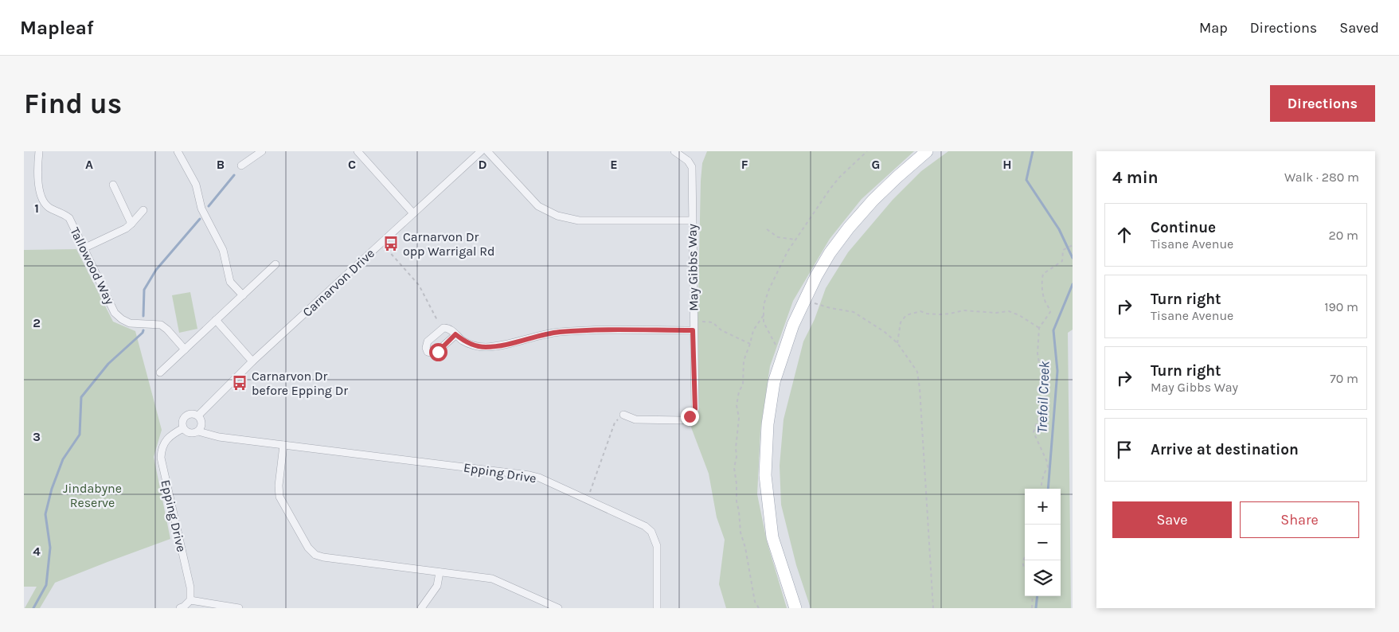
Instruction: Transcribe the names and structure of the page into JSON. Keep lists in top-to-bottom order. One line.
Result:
{"streets":{"street":["Tallowood Way","May Gibbs Way","Carnarvon Drive","Epping Drive"]},"crossings":[["Carnarvon Drive","Epping Drive"]],"water":["Trefoil Creek"],"parks":["Jindabyne Reserve"],"places":{"bus stop":["Carnarvon Dr opp Warrigal Rd","Carnarvon Dr before Epping Dr"]},"page":{"header":"Mapleaf","nav":["Map","Directions","Saved"],"buttons":["Directions",["Save","Share"]],"title":"Find us","heading":["4 min","Walk · 280 m"],"list":[["Continue","Tisane Avenue","20 m"],["Turn right","Tisane Avenue","190 m"],["Turn right","May Gibbs Way","70 m"],"Arrive at destination"],"map_buttons":["+","−"]},"grid":{"columns":["A","B","C","D","E","F","G","H"],"rows":["1","2","3","4"]}}
